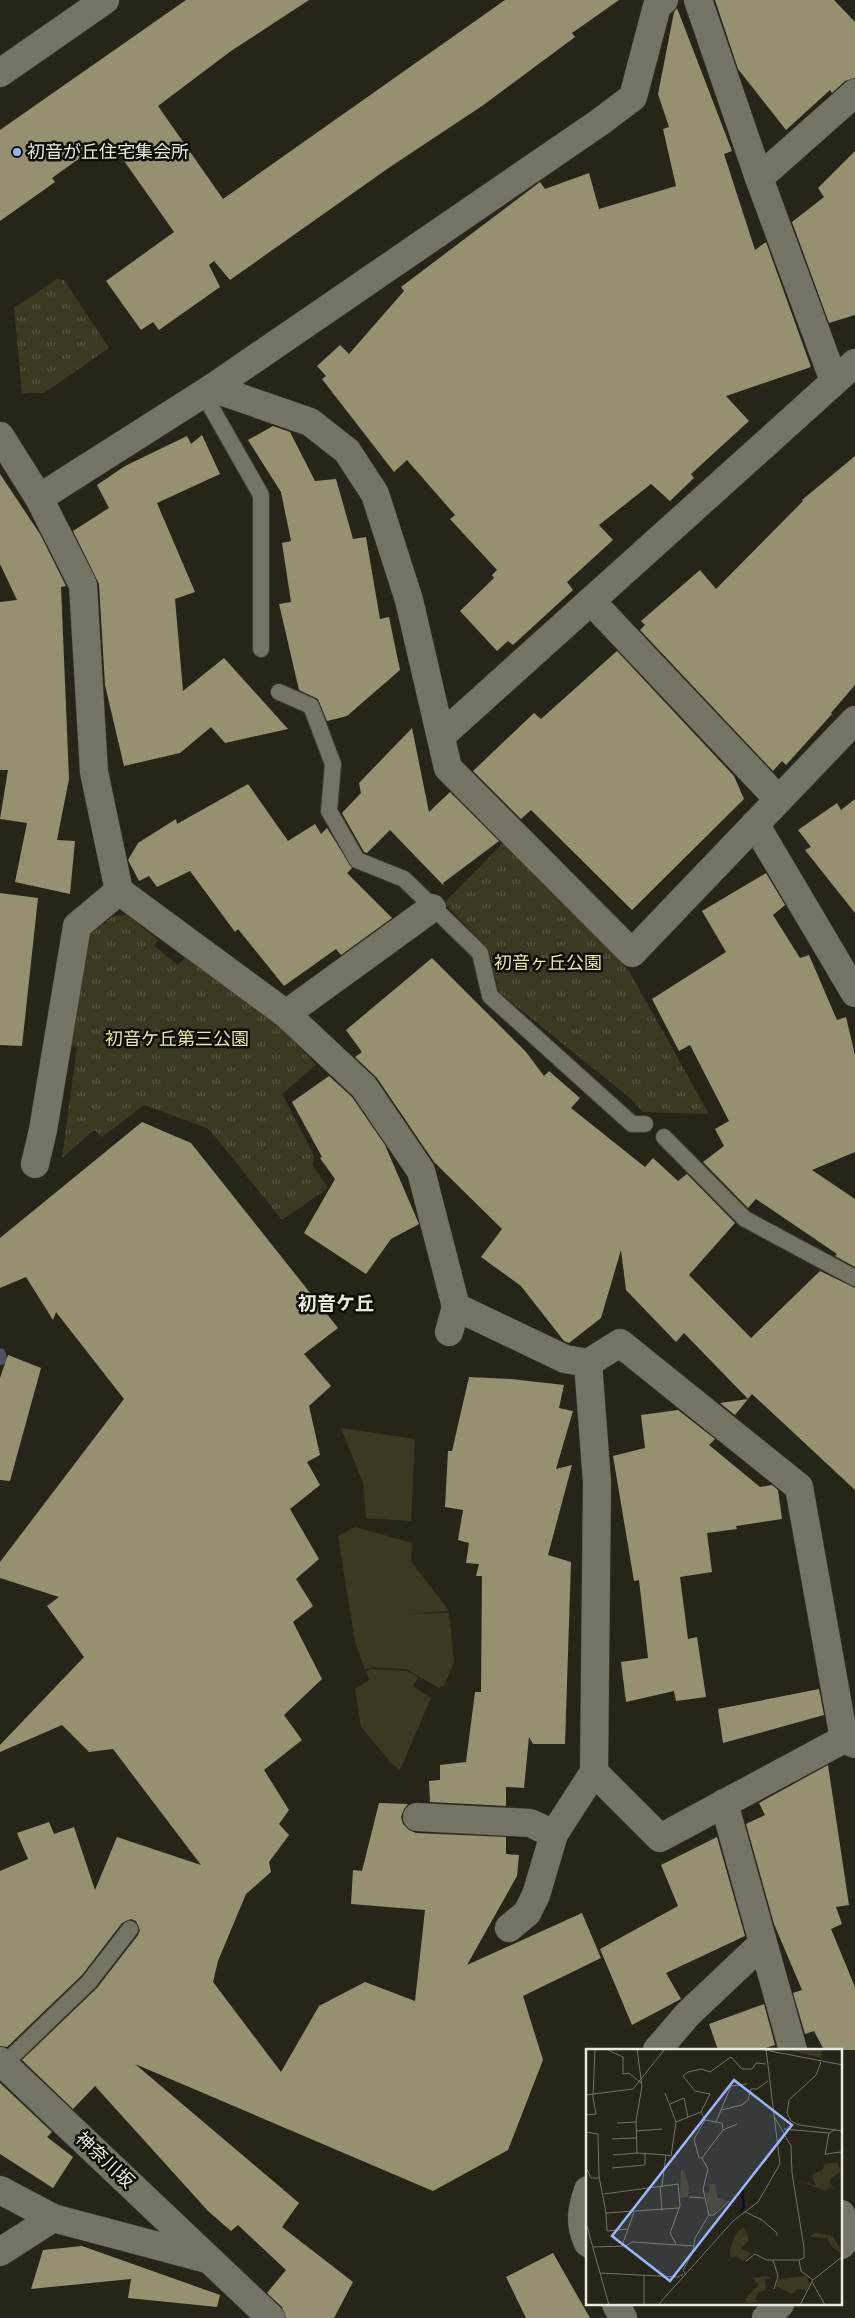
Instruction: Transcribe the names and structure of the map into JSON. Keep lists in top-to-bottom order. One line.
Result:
{"streets":{"street":["神奈川坂"]},"districts":["初音ケ丘"],"parks":["初音ヶ丘公園","初音ケ丘第三公園"],"places":["初音が丘住宅集会所"]}
